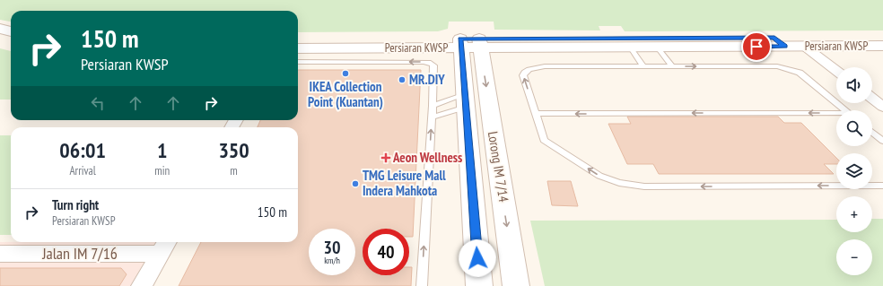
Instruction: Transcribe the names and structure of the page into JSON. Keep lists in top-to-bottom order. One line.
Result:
{"streets":{"street":["Persiaran KWSP","Lorong IM 7/14","Jalan IM 7/16"]},"crossings":[["Persiaran KWSP","Lorong IM 7/14"]],"places":{"other":["IKEA Collection Point (Kuantan)","MR.DIY","TMG Leisure Mall Indera Mahkota"],"health":["Aeon Wellness"]},"page":{"turn":["150 m","Persiaran KWSP"],"map_buttons":["+","−"],"eta":["06:01","Arrival","1","min","350","m"],"list":[{"name":"Turn right","note":"Persiaran KWSP","value":"150 m"}],"speed":"30 km/h","limit":"40"}}
